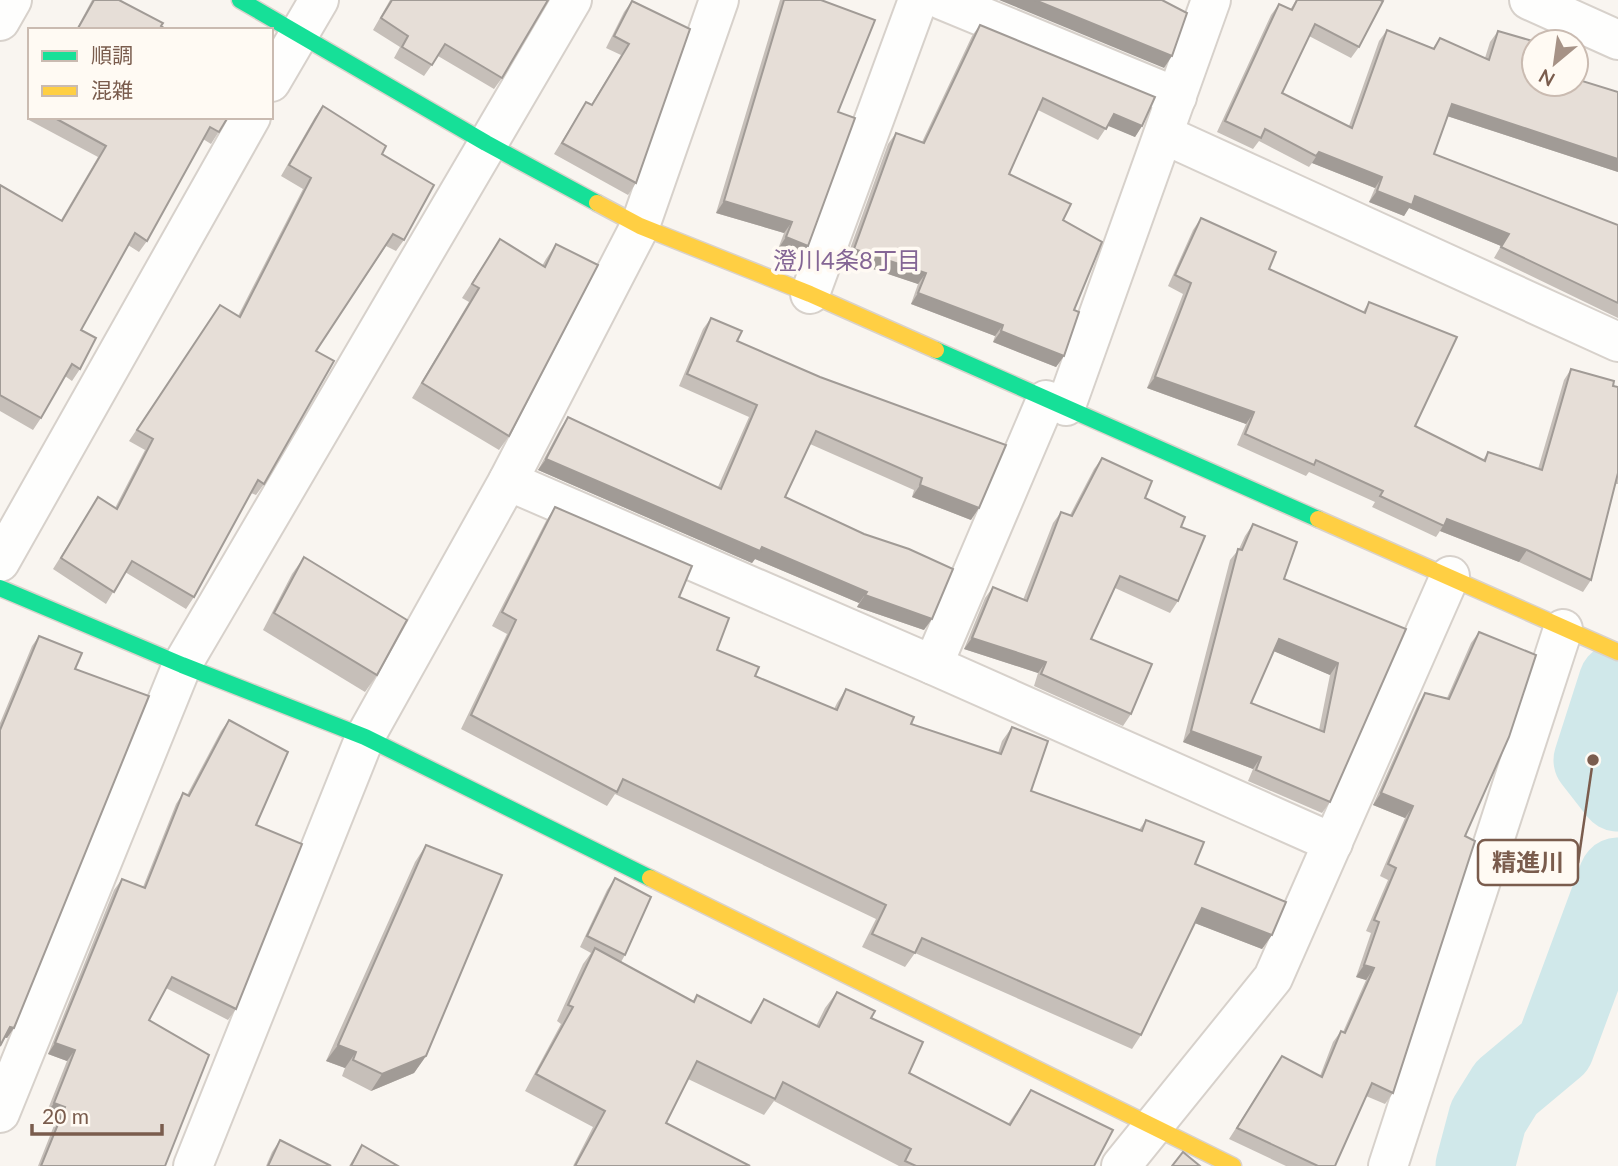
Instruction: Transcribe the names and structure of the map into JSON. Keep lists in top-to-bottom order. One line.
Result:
{"districts":["澄川4条8丁目"],"places":["精進川"],"legend":["順調","混雑"],"scale_bar":"20 m","north":"bottom left"}
